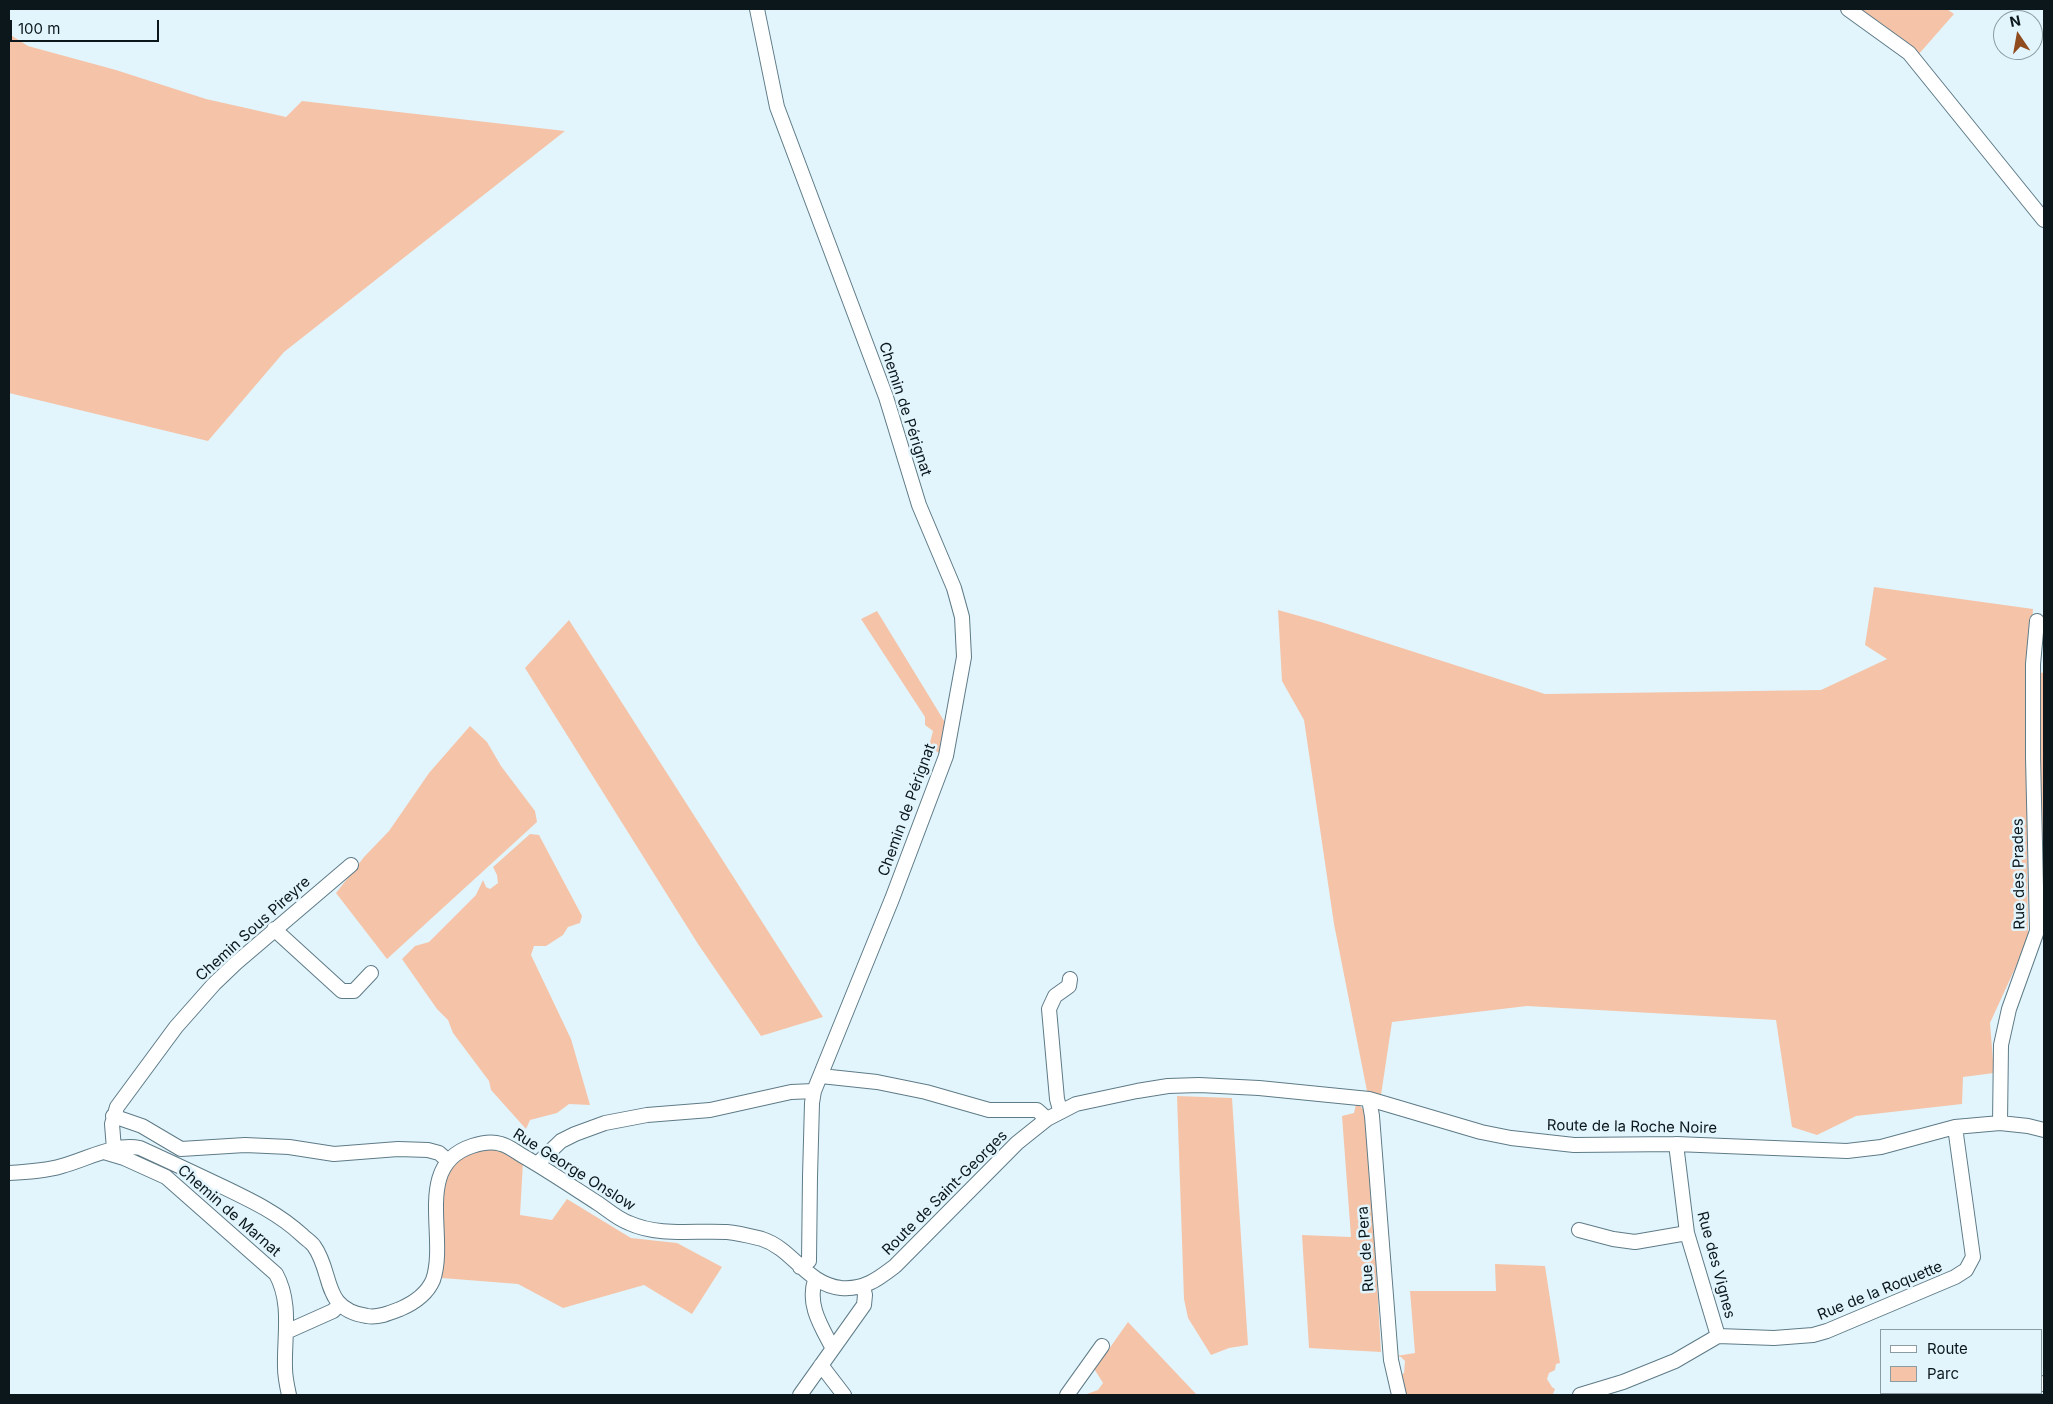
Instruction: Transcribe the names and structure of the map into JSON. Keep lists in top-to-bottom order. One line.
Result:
{"streets":{"street":["Chemin de Pérignat","Rue des Prades","Chemin Sous Pireyre","Route de la Roche Noire","Rue George Onslow","Route de Saint-Georges","Chemin de Marnat","Rue de Pera","Rue des Vignes","Rue de la Roquette"]},"crossings":[["Chemin de Pérignat","Rue George Onslow"],["Rue des Prades","Route de la Roche Noire"],["Route de la Roche Noire","Route de Saint-Georges"],["Route de la Roche Noire","Rue de Pera"],["Route de la Roche Noire","Rue des Vignes"],["Route de la Roche Noire","Rue de la Roquette"],["Rue des Vignes","Rue de la Roquette"]],"legend":["Route","Parc"],"scale_bar":"100 m","north":"top"}
